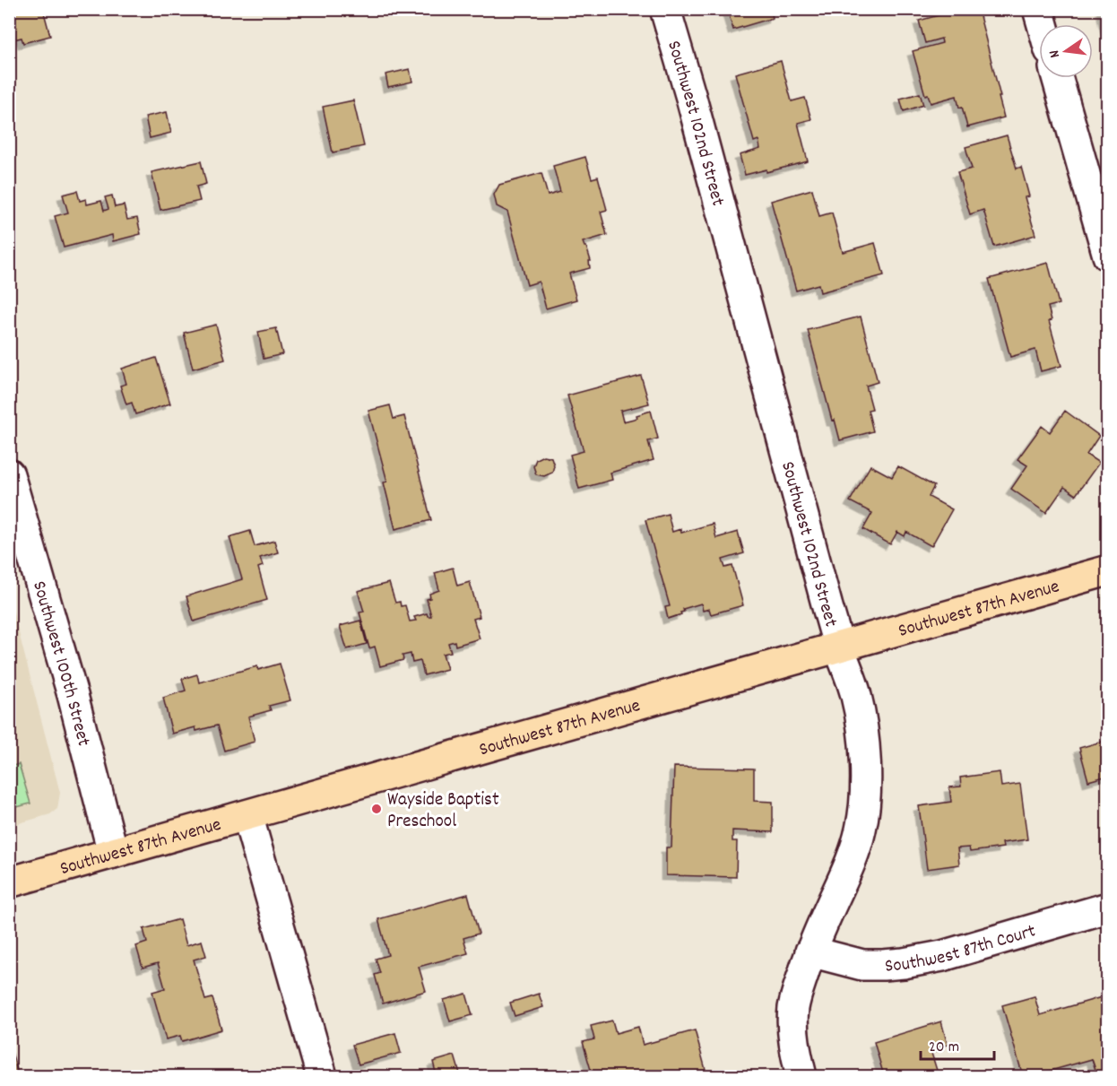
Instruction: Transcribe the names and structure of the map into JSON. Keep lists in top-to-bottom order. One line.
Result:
{"streets":{"main road":["Southwest 87th Avenue"],"street":["Southwest 102nd Street","Southwest 100th Street","Southwest 87th Court"]},"crossings":[["Southwest 102nd Street","Southwest 87th Avenue"],["Southwest 102nd Street","Southwest 87th Court"],["Southwest 87th Avenue","Southwest 100th Street"]],"places":["Wayside Baptist Preschool"],"scale_bar":"20 m","north":"left"}
